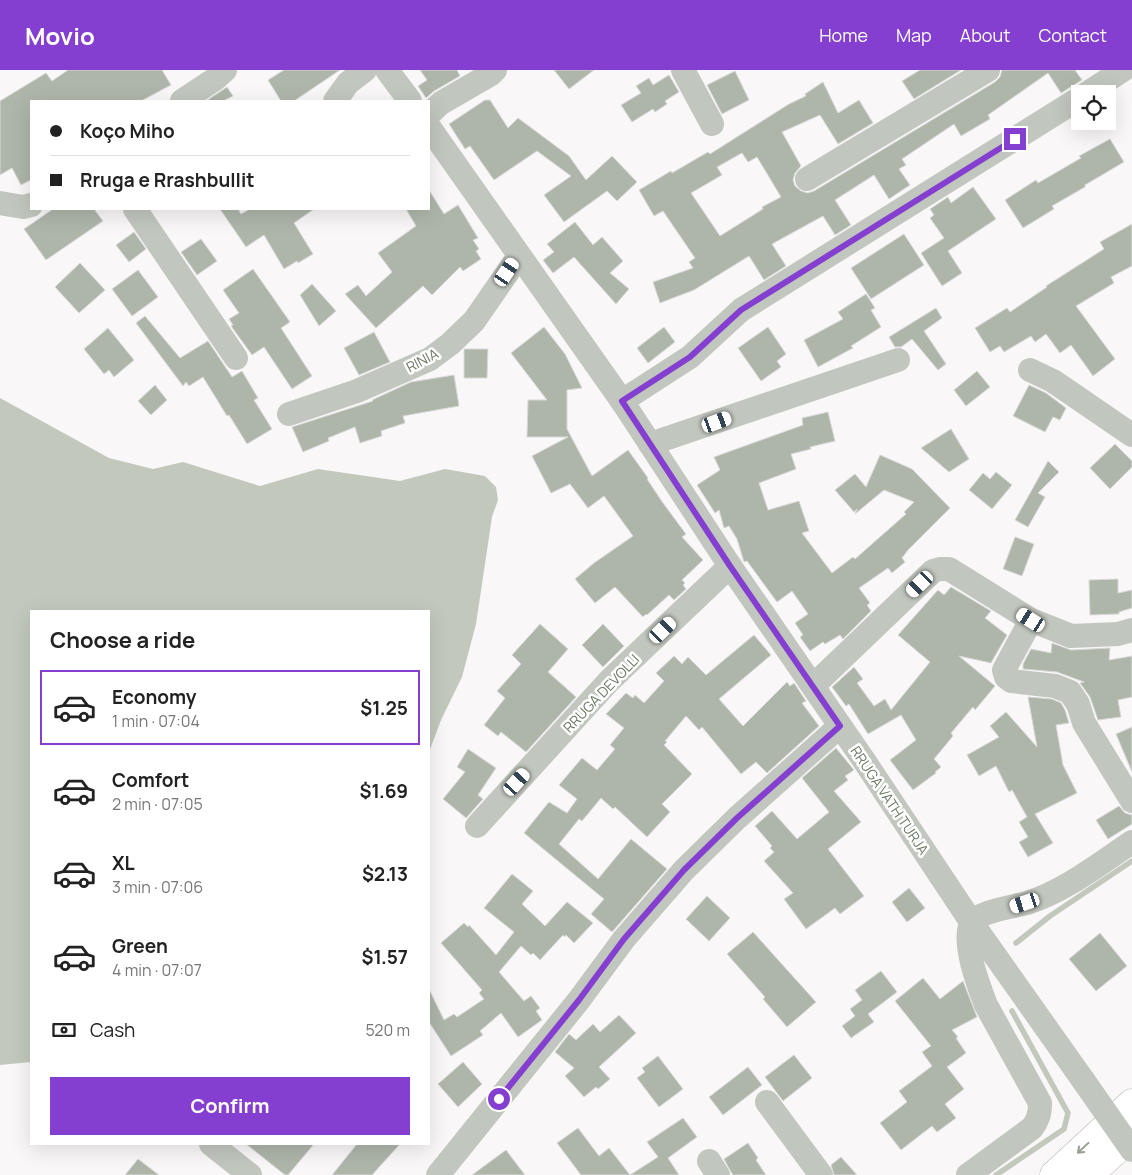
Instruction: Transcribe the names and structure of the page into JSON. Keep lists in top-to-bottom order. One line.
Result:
{"streets":{"street":["RINIA","RRUGA DEVOLLI","RRUGA VATH TURJA"]},"crossings":[["RINIA","RRUGA VATH TURJA"],["RRUGA DEVOLLI","RRUGA VATH TURJA"]],"page":{"header":"Movio","nav":["Home","Map","About","Contact"],"banner":["Koço Miho","Rruga e Rrashbullit"],"heading":"Choose a ride","list":[{"name":"Economy","note":"1 min · 07:04","value":"$1.25"},{"name":"Comfort","note":"2 min · 07:05","value":"$1.69"},{"name":"XL","note":"3 min · 07:06","value":"$2.13"},{"name":"Green","note":"4 min · 07:07","value":"$1.57"}],"pay":["Cash","520 m"],"buttons":"Confirm"}}
